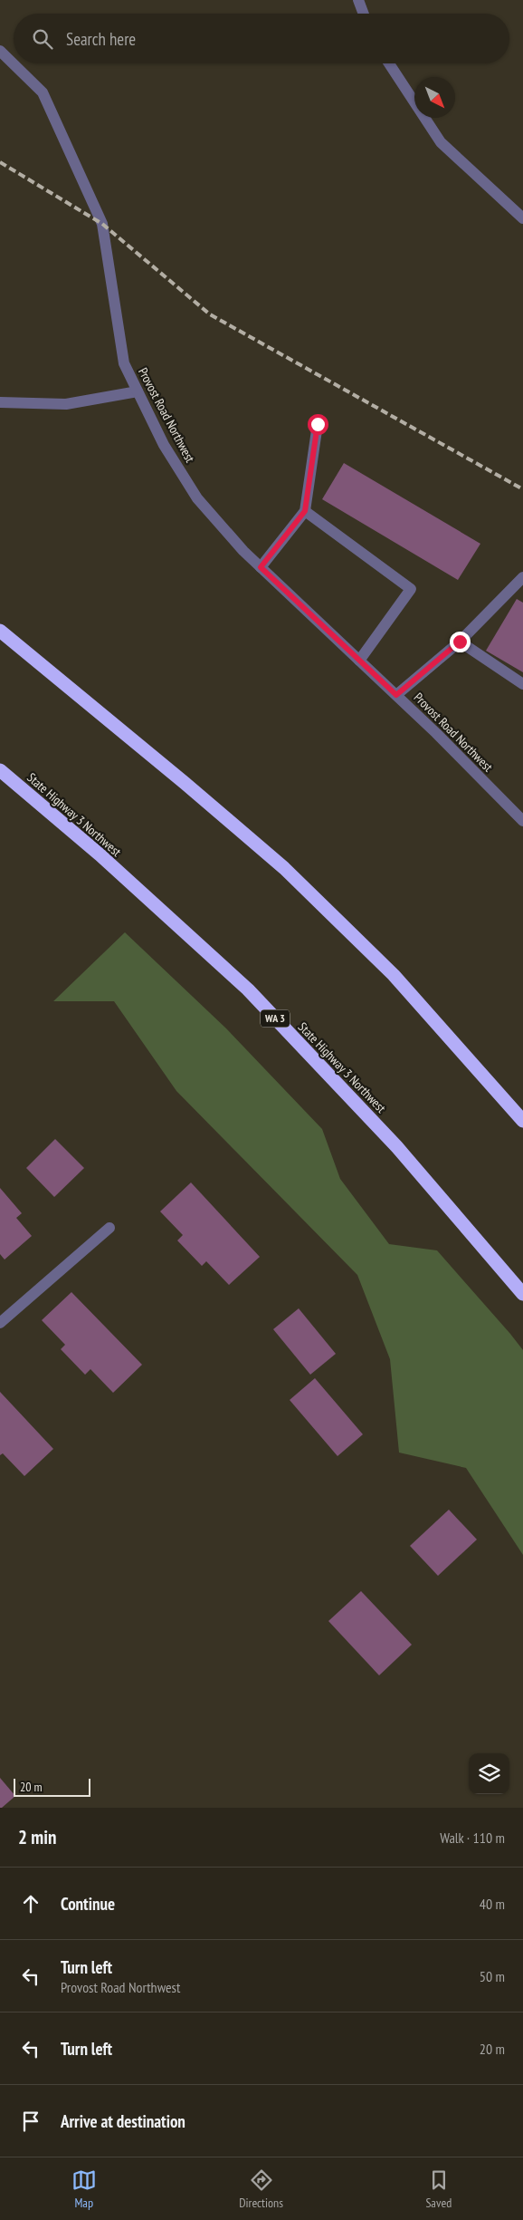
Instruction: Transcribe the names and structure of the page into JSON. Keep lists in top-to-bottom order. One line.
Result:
{"streets":{"highway":["State Highway 3 Northwest","WA 3"],"street":["Provost Road Northwest"]},"scale_bar":"20 m","north":"bottom right","page":{"search":"Search here","scale":"20 m","heading":["2 min","Walk · 110 m"],"list":[["Continue","40 m"],["Turn left","Provost Road Northwest","50 m"],["Turn left","20 m"],"Arrive at destination"],"nav":["Map","Directions","Saved"]}}
